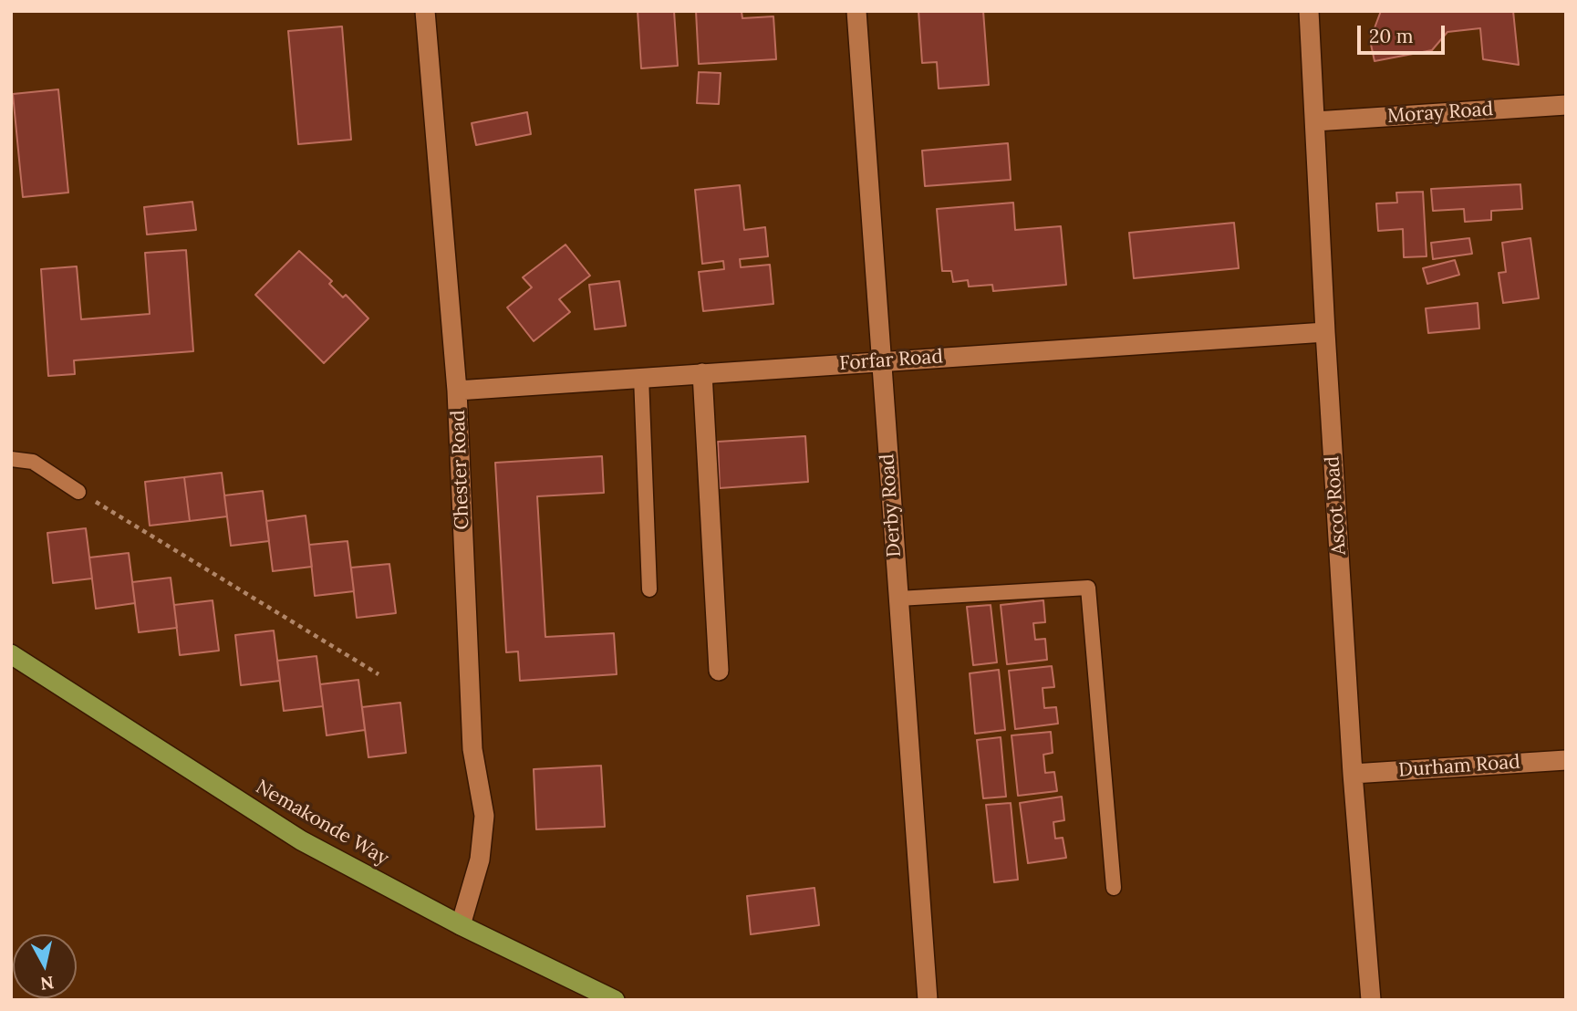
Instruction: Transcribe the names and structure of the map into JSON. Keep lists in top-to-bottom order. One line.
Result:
{"streets":{"highway":["Nemakonde Way"],"street":["Moray Road","Forfar Road","Chester Road","Derby Road","Ascot Road","Durham Road"]},"crossings":[["Moray Road","Ascot Road"],["Forfar Road","Chester Road"],["Forfar Road","Derby Road"],["Forfar Road","Ascot Road"],["Chester Road","Nemakonde Way"],["Ascot Road","Durham Road"]],"scale_bar":"20 m","north":"bottom"}
